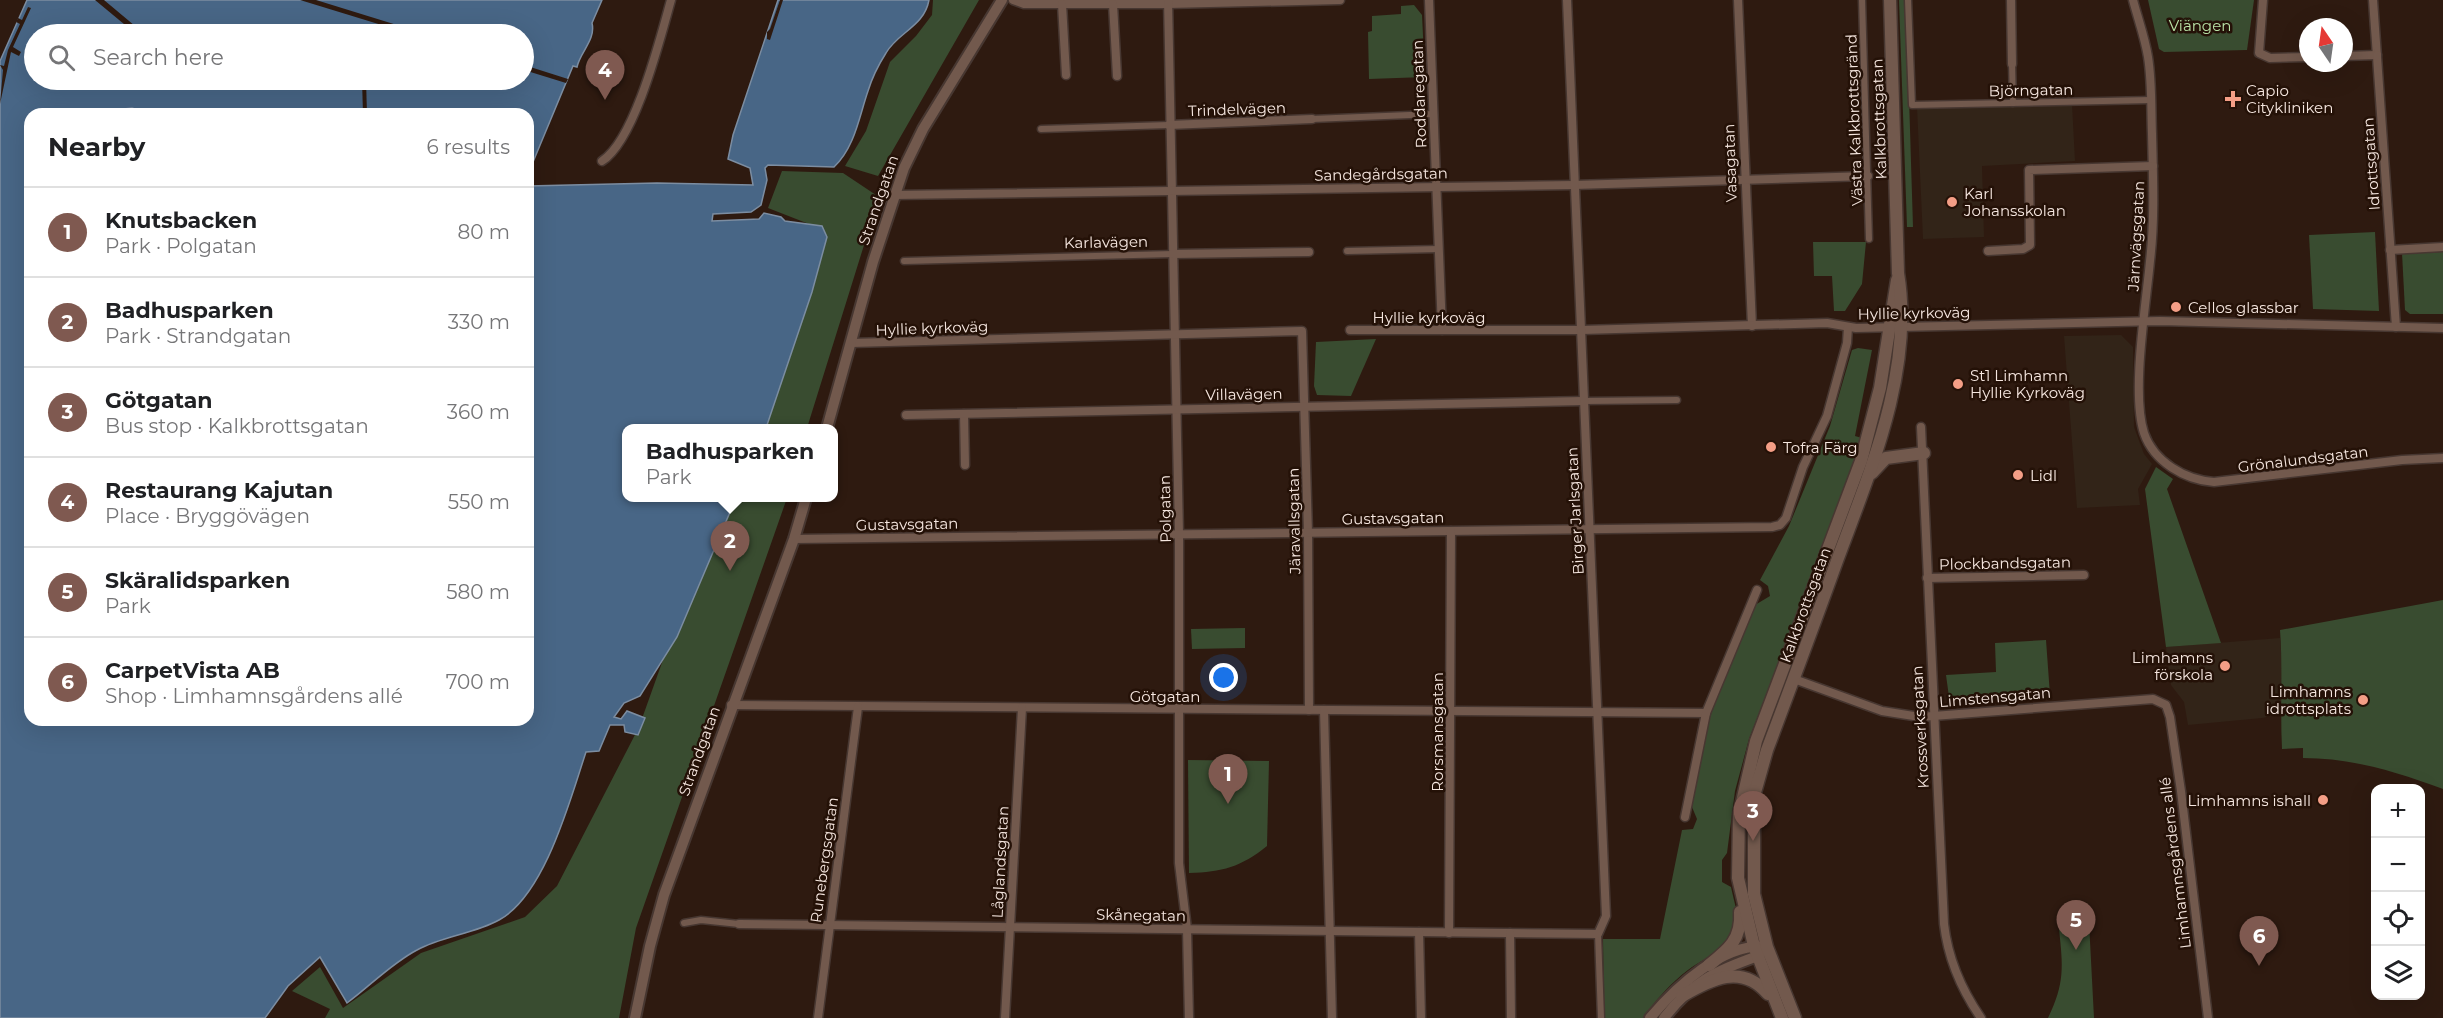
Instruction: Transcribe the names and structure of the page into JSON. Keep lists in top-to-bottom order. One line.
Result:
{"streets":{"main road":["Kalkbrottsgatan"],"street":["Björngatan","Roddaregatan","Trindelvägen","Västra Kalkbrottsgränd","Vasagatan","Idrottsgatan","Sandegårdsgatan","Strandgatan","Järnvägsgatan","Karlavägen","Hyllie kyrkoväg","Villavägen","Grönalundsgatan","Polgatan","Birger Jarlsgatan","Gustavsgatan","Järavallsgatan","Plockbandsgatan","Götgatan","Limstensgatan","Krossverksgatan","Rorsmansgatan","Runebergsgatan","Låglandsgatan","Limhamnsgårdens allé","Skånegatan"]},"crossings":[["Björngatan","Järnvägsgatan"],["Roddaregatan","Trindelvägen"],["Roddaregatan","Sandegårdsgatan"],["Roddaregatan","Hyllie kyrkoväg"],["Trindelvägen","Polgatan"],["Kalkbrottsgatan","Hyllie kyrkoväg"],["Kalkbrottsgatan","Limstensgatan"],["Västra Kalkbrottsgränd","Sandegårdsgatan"],["Vasagatan","Sandegårdsgatan"],["Vasagatan","Hyllie kyrkoväg"],["Idrottsgatan","Hyllie kyrkoväg"],["Sandegårdsgatan","Strandgatan"],["Sandegårdsgatan","Polgatan"],["Sandegårdsgatan","Birger Jarlsgatan"],["Strandgatan","Hyllie kyrkoväg"],["Strandgatan","Gustavsgatan"],["Strandgatan","Götgatan"],["Järnvägsgatan","Hyllie kyrkoväg"],["Järnvägsgatan","Grönalundsgatan"],["Karlavägen","Polgatan"],["Hyllie kyrkoväg","Polgatan"],["Hyllie kyrkoväg","Birger Jarlsgatan"],["Hyllie kyrkoväg","Gustavsgatan"],["Hyllie kyrkoväg","Järavallsgatan"],["Villavägen","Polgatan"],["Villavägen","Birger Jarlsgatan"],["Villavägen","Järavallsgatan"],["Polgatan","Gustavsgatan"],["Polgatan","Götgatan"],["Polgatan","Skånegatan"],["Birger Jarlsgatan","Gustavsgatan"],["Birger Jarlsgatan","Götgatan"],["Birger Jarlsgatan","Skånegatan"],["Gustavsgatan","Järavallsgatan"],["Gustavsgatan","Rorsmansgatan"],["Järavallsgatan","Götgatan"],["Plockbandsgatan","Krossverksgatan"],["Götgatan","Rorsmansgatan"],["Götgatan","Runebergsgatan"],["Götgatan","Låglandsgatan"],["Limstensgatan","Krossverksgatan"],["Limstensgatan","Limhamnsgårdens allé"],["Rorsmansgatan","Skånegatan"],["Runebergsgatan","Skånegatan"],["Låglandsgatan","Skånegatan"]],"parks":["Viängen"],"places":{"health":["Capio Citykliniken"],"other":["Karl Johansskolan","Cellos glassbar","St1 Limhamn Hyllie Kyrkoväg","Tofra Färg","Lidl","Limhamns förskola","Limhamns idrottsplats","Limhamns ishall"]},"north":"top","page":{"search":"Search here","pins":["4","2","1","3","5","6"],"heading":["Nearby","6 results"],"list":[{"mark":"1","name":"Knutsbacken","note":"Park · Polgatan","value":"80 m"},{"mark":"2","name":"Badhusparken","note":"Park · Strandgatan","value":"330 m"},{"mark":"3","name":"Götgatan","note":"Bus stop · Kalkbrottsgatan","value":"360 m"},{"mark":"4","name":"Restaurang Kajutan","note":"Place · Bryggövägen","value":"550 m"},{"mark":"5","name":"Skäralidsparken","note":"Park","value":"580 m"},{"mark":"6","name":"CarpetVista AB","note":"Shop · Limhamnsgårdens allé","value":"700 m"}],"popup":["Badhusparken","Park"],"map_buttons":["+","−"]}}
